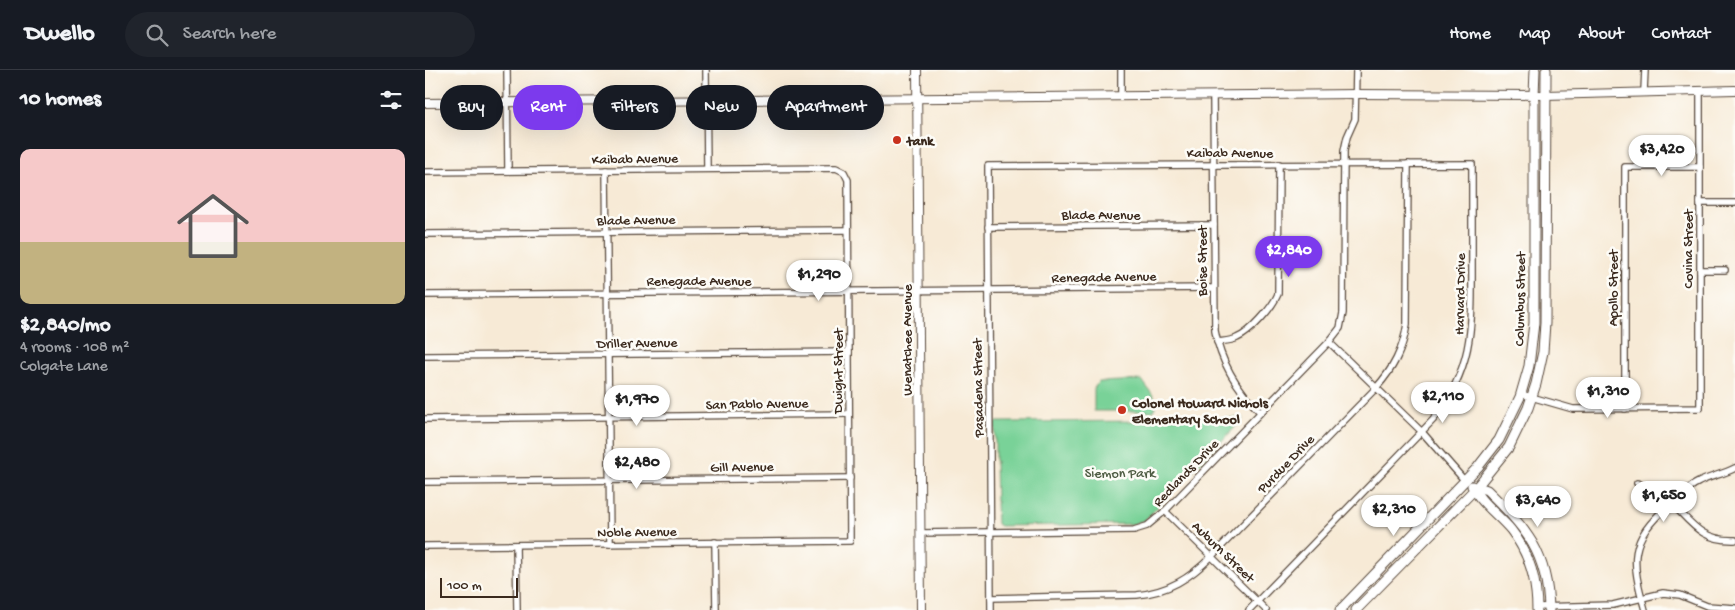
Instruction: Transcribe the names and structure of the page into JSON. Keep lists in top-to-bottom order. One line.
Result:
{"streets":{"main road":["Columbus Street"],"street":["Kaibab Avenue","Blade Avenue","Covina Street","Boise Street","Renegade Avenue","Apollo Street","Harvard Drive","Wenatchee Avenue","Driller Avenue","Dwight Street","Pasadena Street","San Pablo Avenue","Purdue Drive","Gill Avenue","Redlands Drive","Noble Avenue","Auburn Street"]},"crossings":[["Kaibab Avenue","Boise Street"],["Kaibab Avenue","Harvard Drive"],["Kaibab Avenue","Dwight Street"],["Kaibab Avenue","Pasadena Street"],["Kaibab Avenue","Purdue Drive"],["Kaibab Avenue","Redlands Drive"],["Blade Avenue","Boise Street"],["Blade Avenue","Dwight Street"],["Blade Avenue","Pasadena Street"],["Covina Street","Apollo Street"],["Boise Street","Renegade Avenue"],["Boise Street","Redlands Drive"],["Renegade Avenue","Wenatchee Avenue"],["Renegade Avenue","Dwight Street"],["Renegade Avenue","Pasadena Street"],["Harvard Drive","Auburn Street"],["Wenatchee Avenue","Redlands Drive"],["Driller Avenue","Dwight Street"],["Dwight Street","San Pablo Avenue"],["Dwight Street","Gill Avenue"],["Dwight Street","Noble Avenue"],["Pasadena Street","Purdue Drive"],["Pasadena Street","Redlands Drive"],["Purdue Drive","Auburn Street"],["Redlands Drive","Auburn Street"]],"parks":["Siemon Park"],"places":["tank","Colonel Howard Nichols Elementary School"],"scale_bar":"100 m","page":{"header":"Dwello","search":"Search here","nav":["Home","Map","About","Contact"],"heading":"10 homes","chip":["Buy","Rent","Filters","New","Apartment"],"list":[{"name":"$2,840/mo","note":"4 rooms · 108 m² · Colgate Lane"}],"price":["$3,420","$2,840","$1,290","$1,310","$2,110","$1,970","$2,480","$1,650","$3,640","$2,310"],"scale":"100 m"}}
